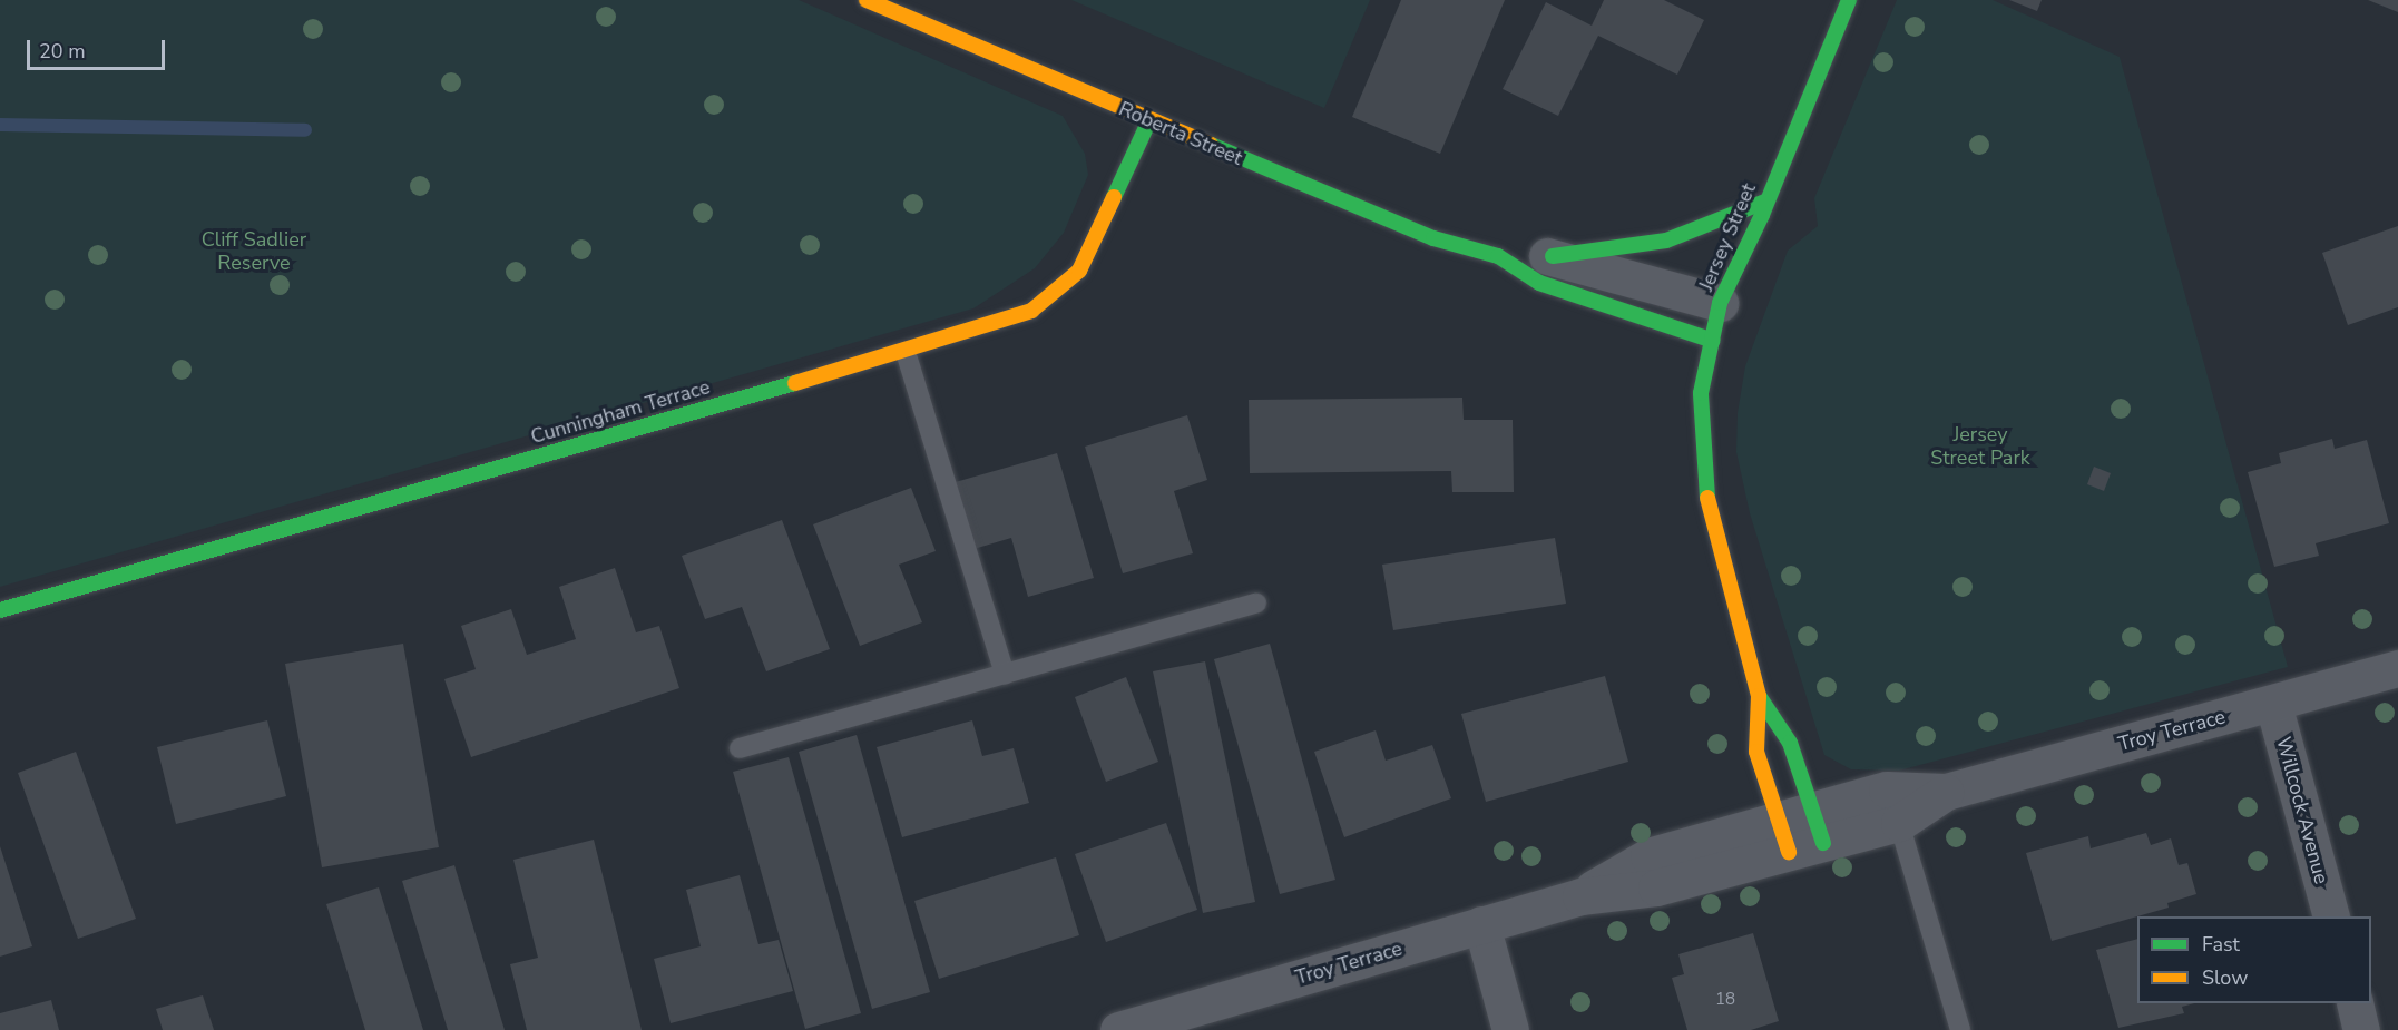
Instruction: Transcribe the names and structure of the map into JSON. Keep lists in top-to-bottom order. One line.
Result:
{"streets":{"street":["Roberta Street","Jersey Street","Cunningham Terrace","Troy Terrace","Willcock Avenue"]},"crossings":[["Roberta Street","Jersey Street"],["Roberta Street","Cunningham Terrace"],["Jersey Street","Troy Terrace"],["Troy Terrace","Willcock Avenue"]],"parks":["Cliff Sadlier Reserve","Jersey Street Park"],"house_numbers":["18"],"legend":["Fast","Slow"],"scale_bar":"20 m"}
